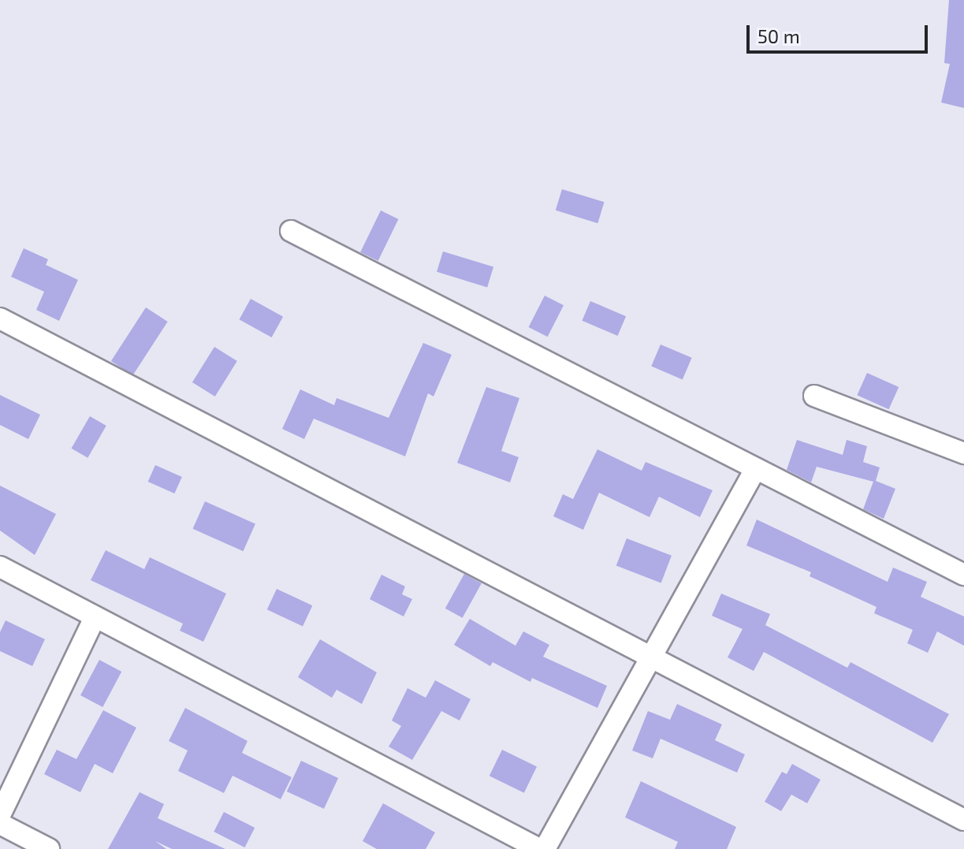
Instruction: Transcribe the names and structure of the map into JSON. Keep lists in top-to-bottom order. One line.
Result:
{"scale_bar":"50 m"}
